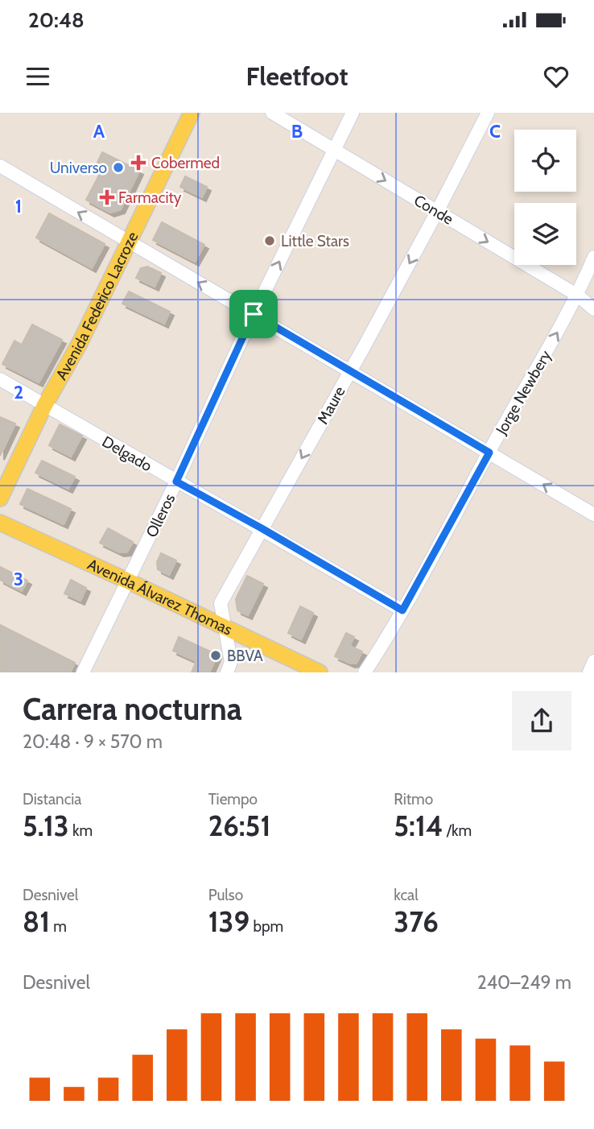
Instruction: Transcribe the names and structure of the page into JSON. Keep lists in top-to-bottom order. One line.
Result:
{"streets":{"main road":["Avenida Federico Lacroze","Avenida Álvarez Thomas"],"street":["Conde","Jorge Newbery","Maure","Delgado","Olleros"]},"crossings":[["Conde","Jorge Newbery"],["Conde","Maure"],["Conde","Olleros"],["Avenida Federico Lacroze","Delgado"],["Jorge Newbery","Delgado"],["Maure","Delgado"],["Maure","Avenida Álvarez Thomas"],["Delgado","Olleros"],["Olleros","Avenida Álvarez Thomas"]],"one_way":["Conde","Jorge Newbery","Maure"],"places":{"health":["Cobermed","Farmacity"],"other":["Universo","Little Stars","BBVA"]},"page":{"status":"20:48","header":"Fleetfoot","heading":["Carrera nocturna","20:48 · 9 × 570 m"],"stats":[["Distancia","5.13 km"],["Tiempo","26:51"],["Ritmo","5:14 /km"],["Desnivel","81 m"],["Pulso","139 bpm"],["kcal","376"]],"chart":["Desnivel","240–249 m"]},"grid":{"columns":["A","B","C"],"rows":["1","2","3"]}}
